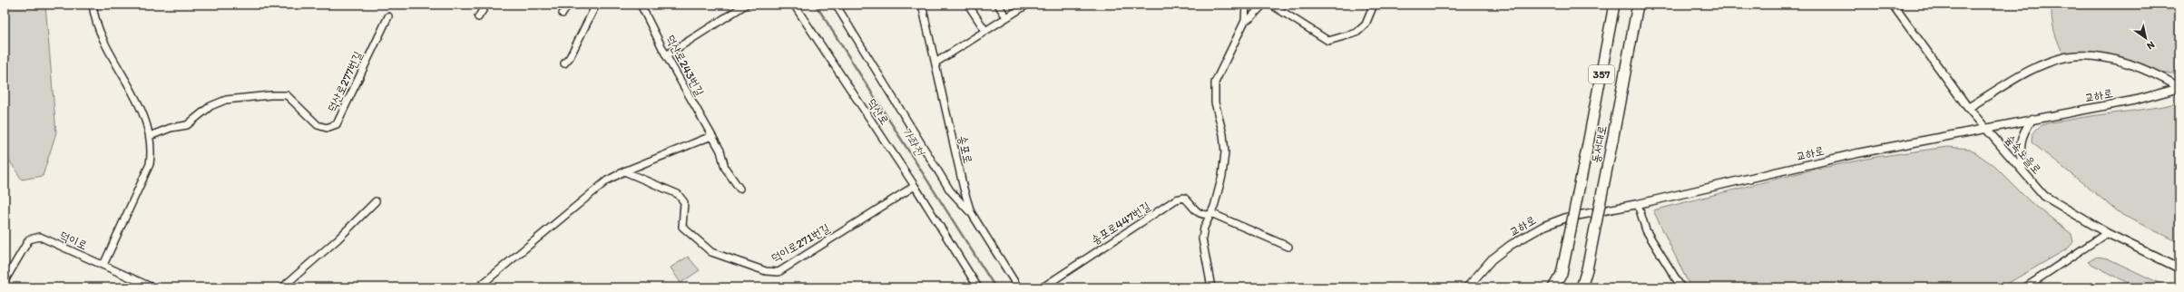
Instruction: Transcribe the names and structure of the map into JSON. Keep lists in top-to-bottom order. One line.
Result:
{"streets":{"highway":["357","동서대로"],"street":["덕산로243번길","덕산로277번길","교하로","덕산로","송포로","숲속노을로","송포로447번길","덕이로","덕이로271번길"]},"crossings":[["교하로","숲속노을로"],["덕산로","송포로"],["덕산로","덕이로271번길"]],"water":["가좌천"],"north":"bottom right"}
